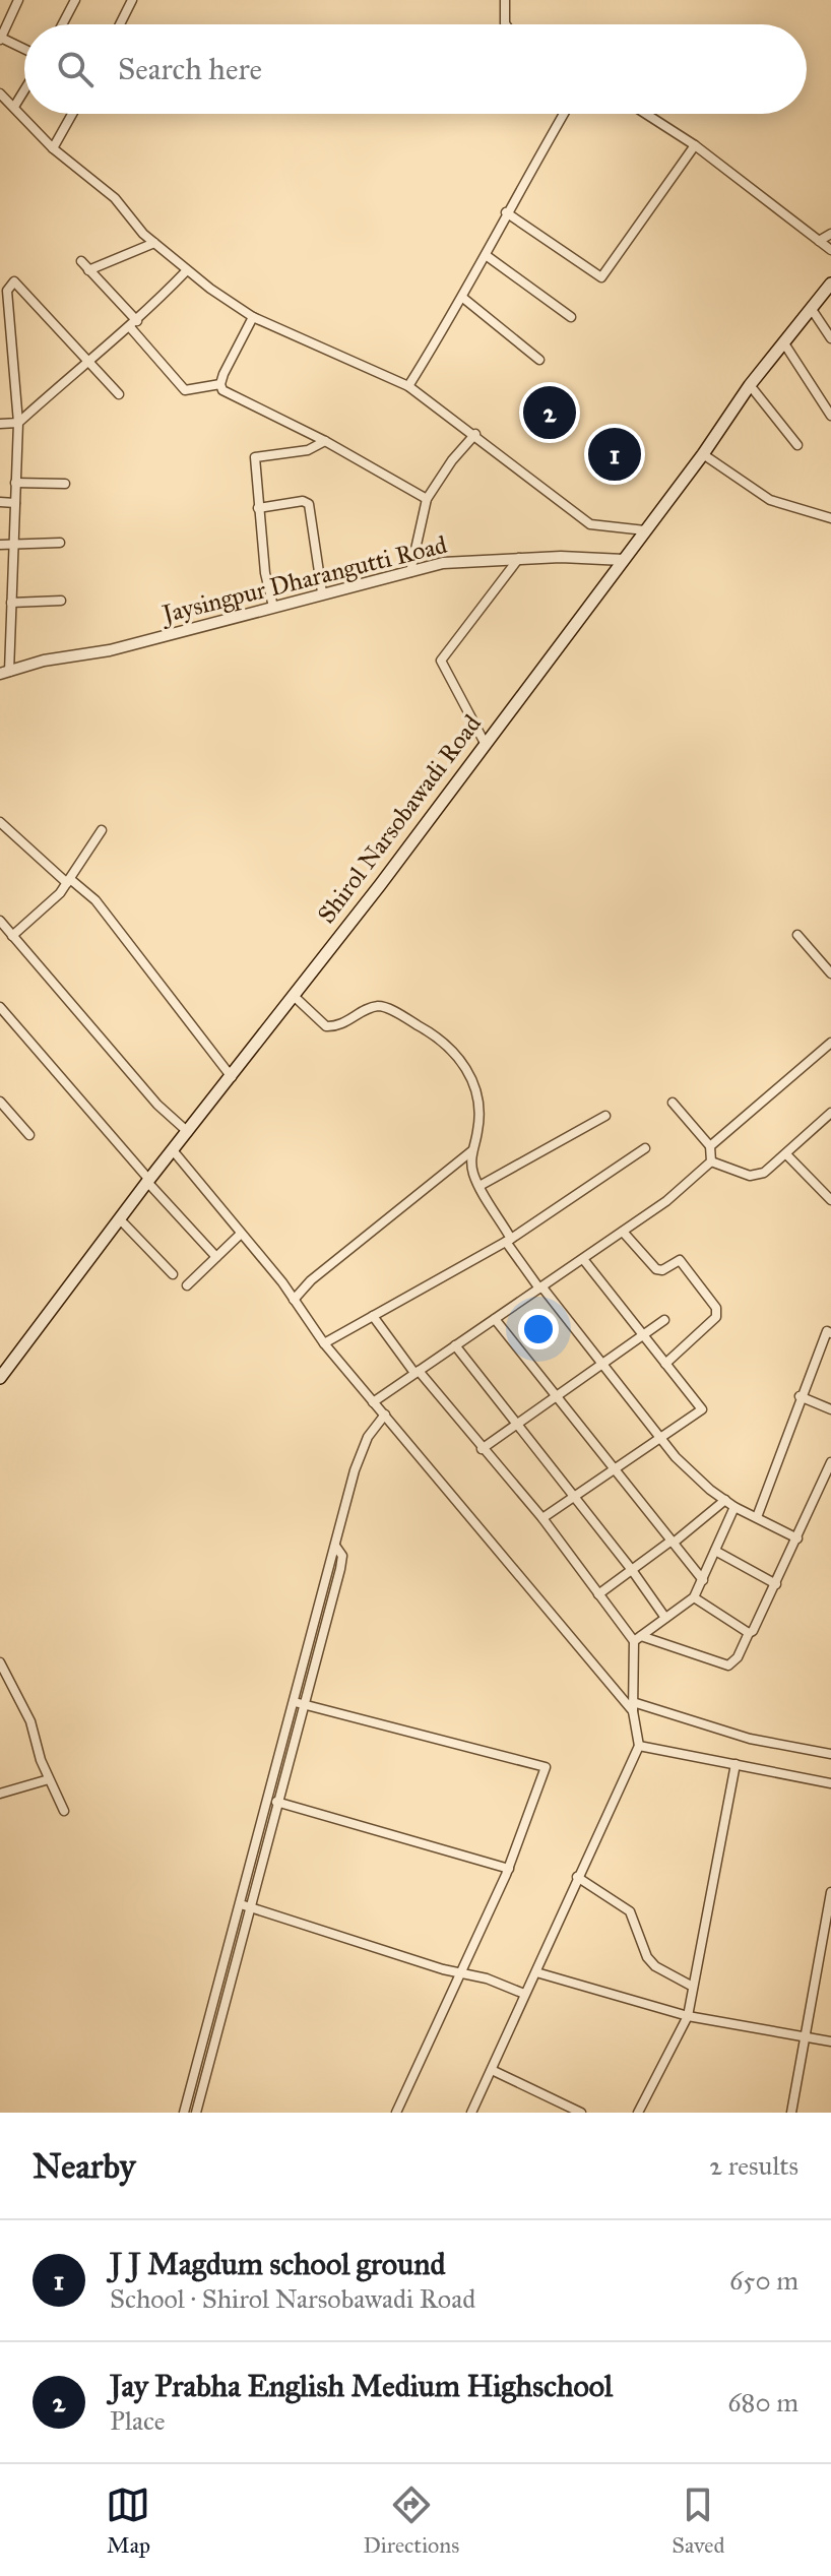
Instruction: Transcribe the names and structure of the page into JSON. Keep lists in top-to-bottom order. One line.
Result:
{"streets":{"main road":["Shirol Narsobawadi Road"],"street":["Jaysingpur Dharangutti Road"]},"crossings":[["Jaysingpur Dharangutti Road","Shirol Narsobawadi Road"]],"page":{"search":"Search here","pins":["2","1"],"heading":["Nearby","2 results"],"list":[{"mark":"1","name":"J J Magdum school ground","note":"School · Shirol Narsobawadi Road","value":"650 m"},{"mark":"2","name":"Jay Prabha English Medium Highschool","note":"Place","value":"680 m"}],"nav":["Map","Directions","Saved"]}}
